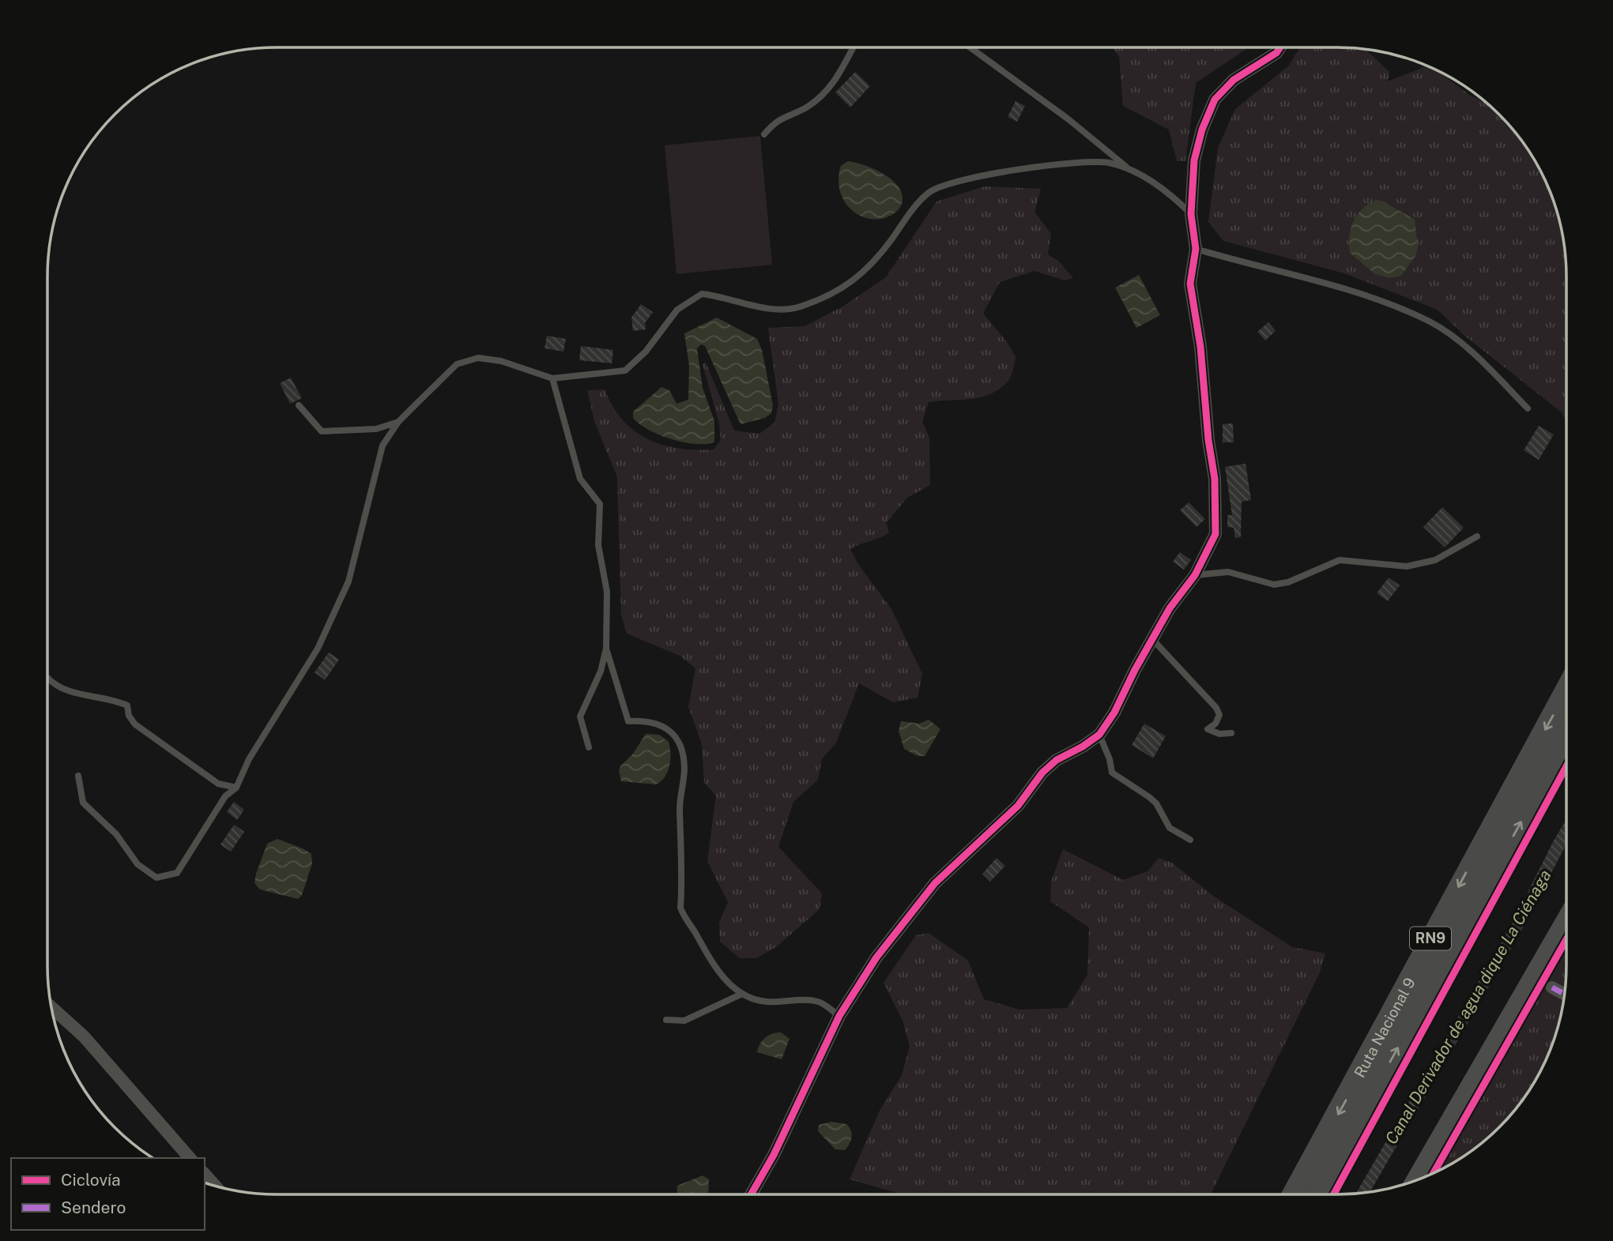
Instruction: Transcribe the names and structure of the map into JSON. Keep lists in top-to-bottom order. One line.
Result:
{"streets":{"highway":["RN9","Ruta Nacional 9"]},"water":["Canal Derivador de agua dique La Ciénaga"],"legend":["Ciclovía","Sendero"]}
